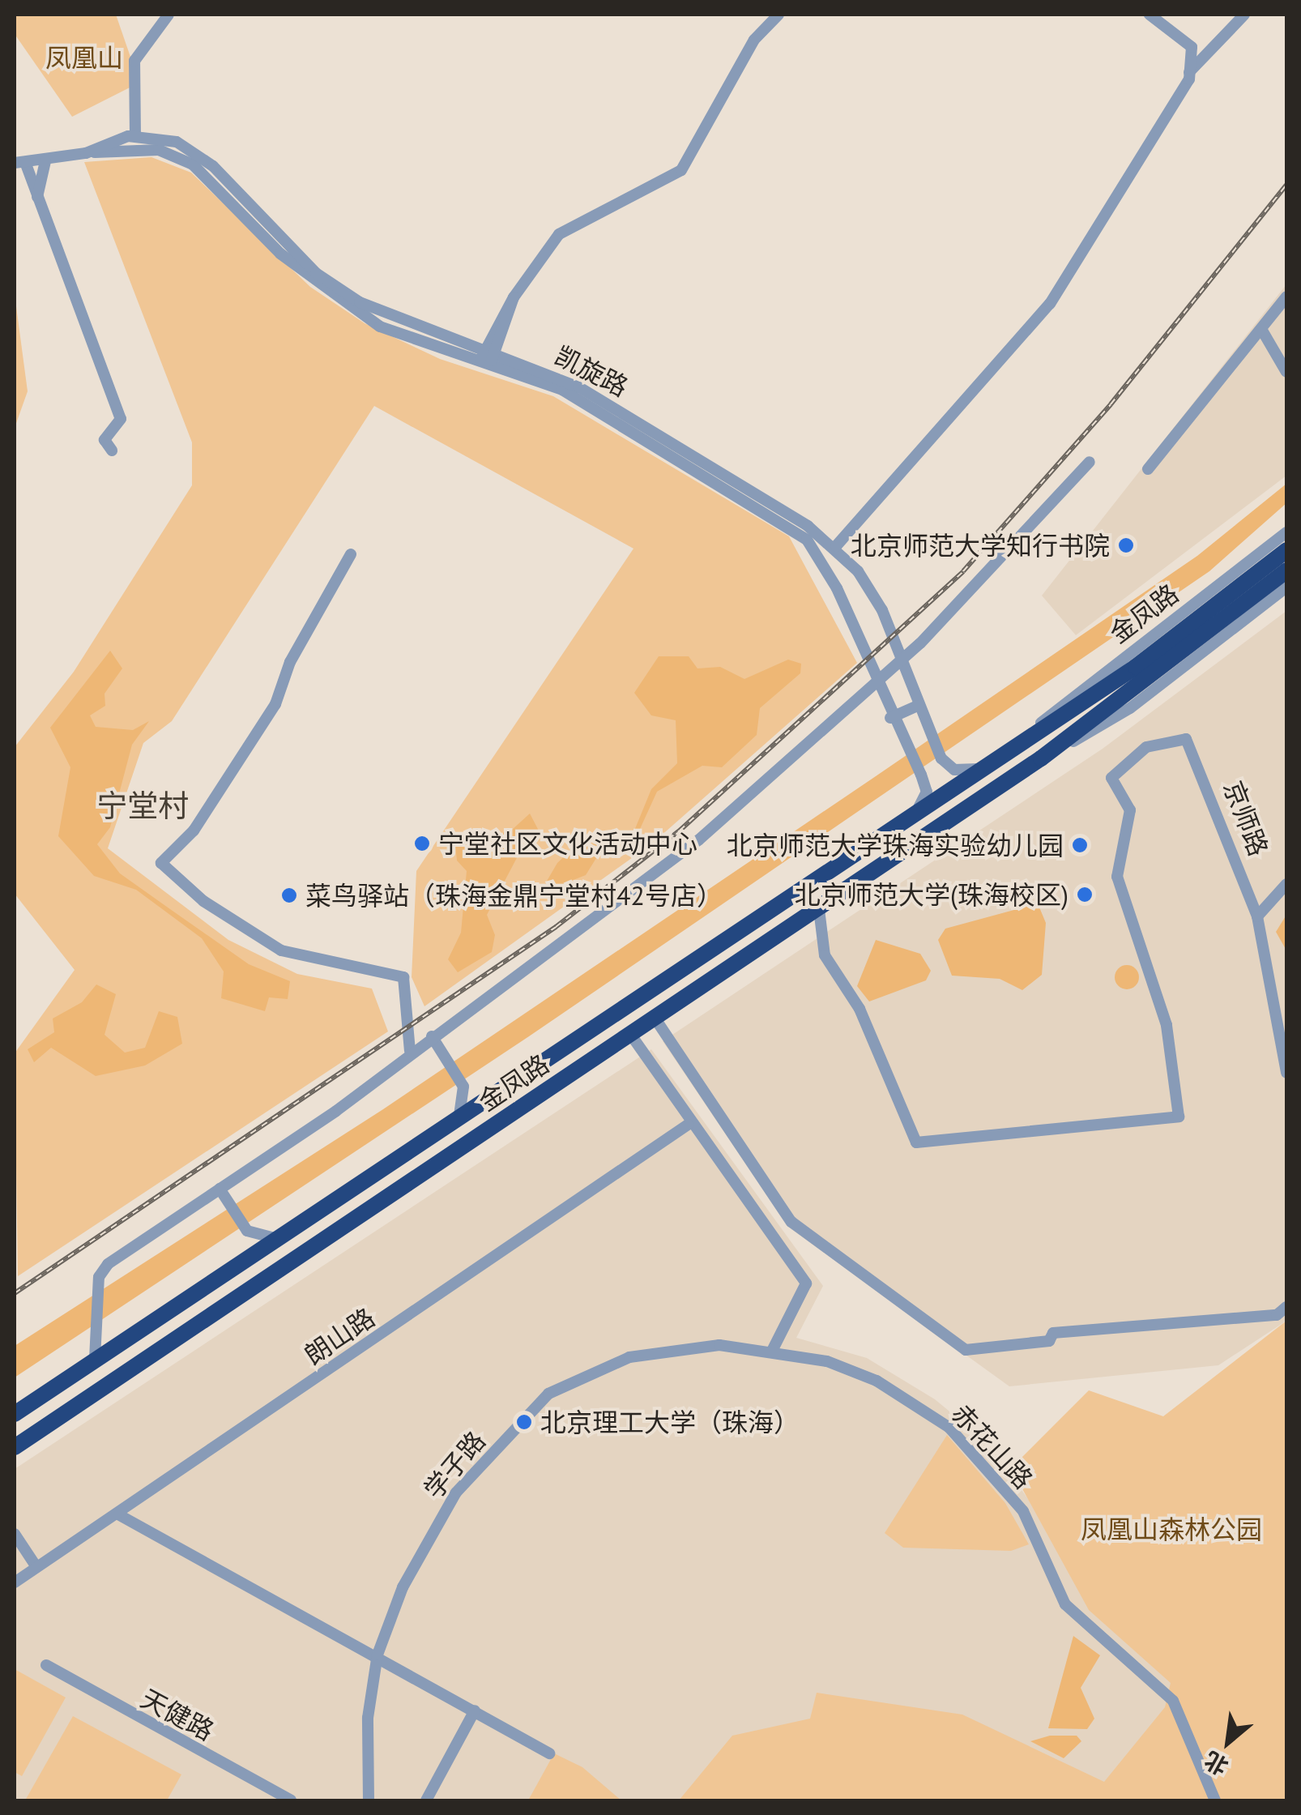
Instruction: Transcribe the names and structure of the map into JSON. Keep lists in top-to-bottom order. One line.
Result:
{"streets":{"highway":["金凤路"],"street":["凯旋路","京师路","朗山路","赤花山路","学子路","天健路"]},"crossings":[["凯旋路","金凤路"],["金凤路","京师路"],["赤花山路","学子路"]],"districts":["宁堂村"],"parks":["凤凰山","凤凰山森林公园"],"places":["北京师范大学知行书院","宁堂社区文化活动中心","北京师范大学珠海实验幼儿园","北京师范大学(珠海校区)","菜鸟驿站（珠海金鼎宁堂村42号店）","北京理工大学（珠海）"],"north":"bottom left"}
